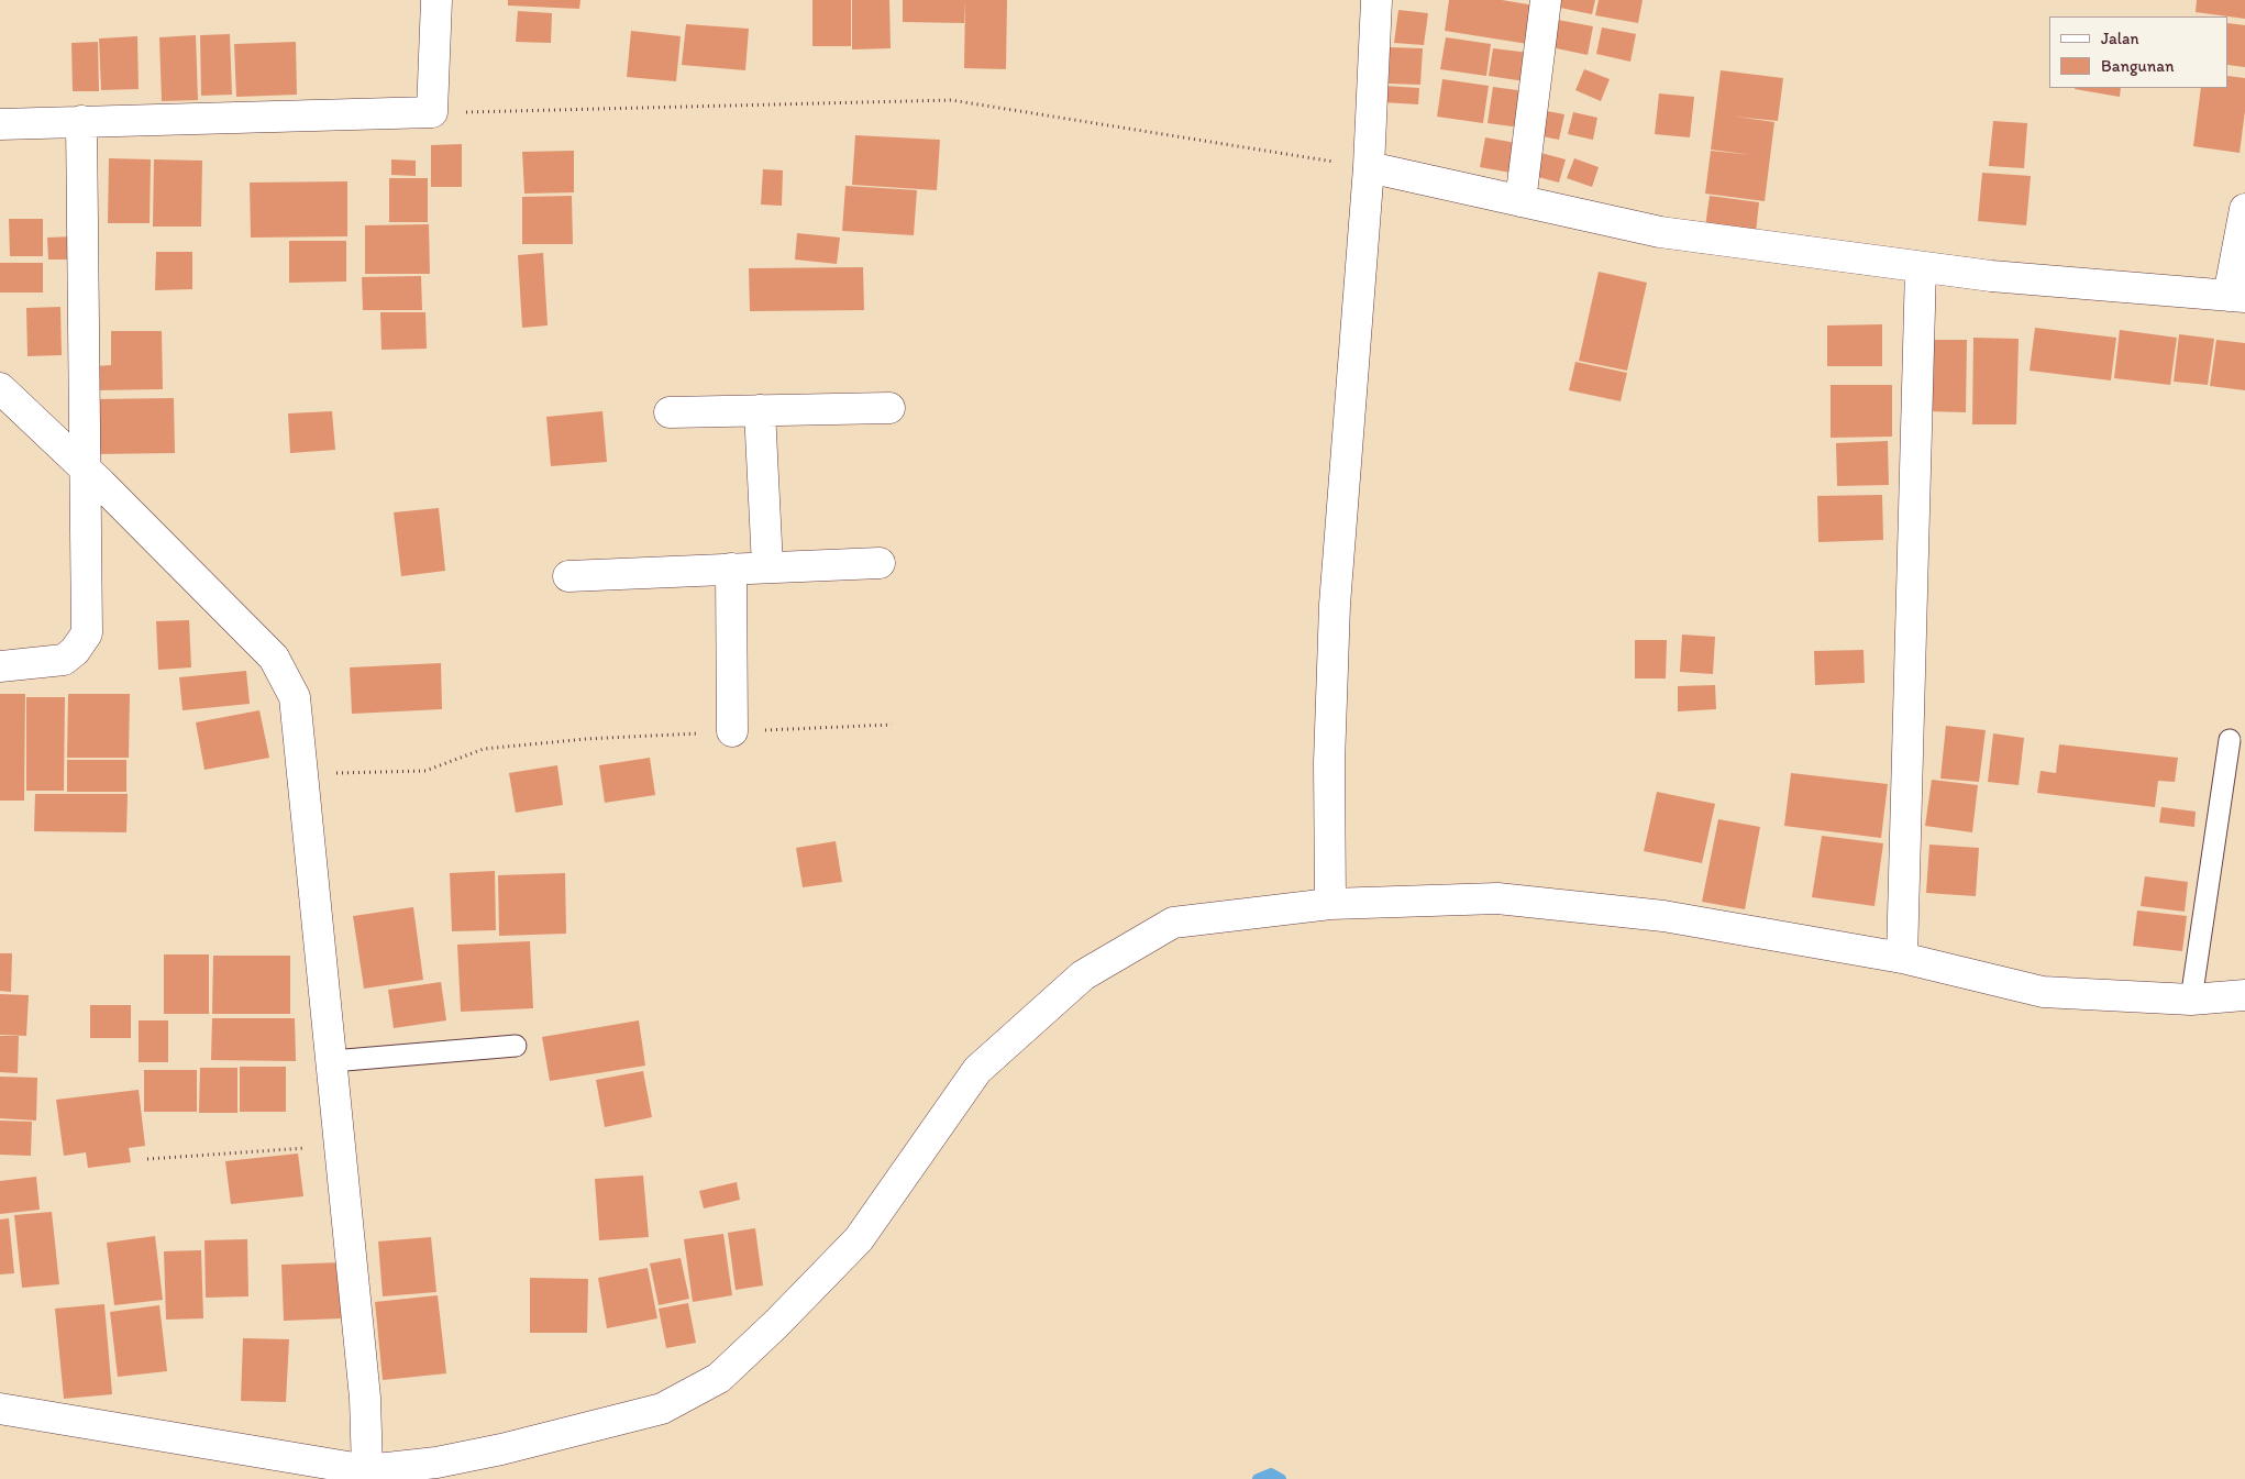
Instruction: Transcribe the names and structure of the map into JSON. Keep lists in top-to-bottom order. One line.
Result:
{"legend":["Jalan","Bangunan"]}
